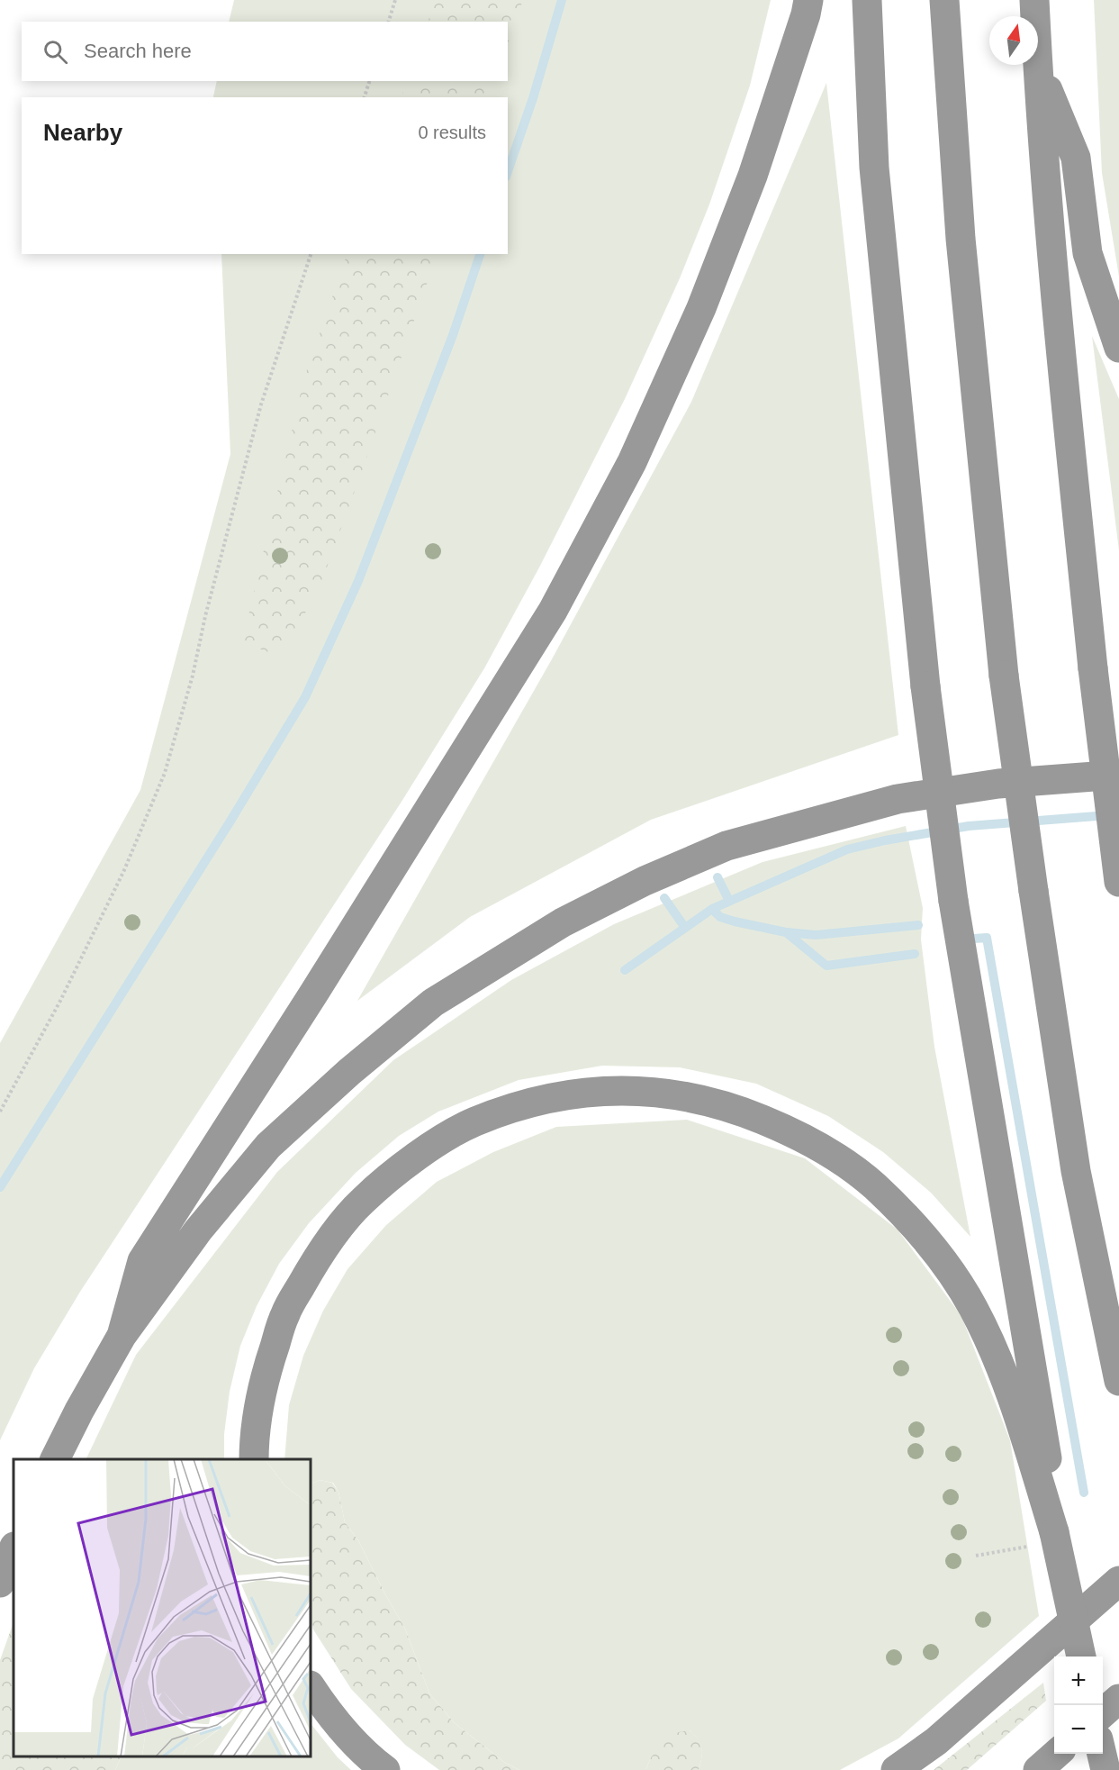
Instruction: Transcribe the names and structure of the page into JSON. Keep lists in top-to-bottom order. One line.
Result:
{"north":"top","page":{"search":"Search here","heading":["Nearby","0 results"],"map_buttons":["+","−"]}}
